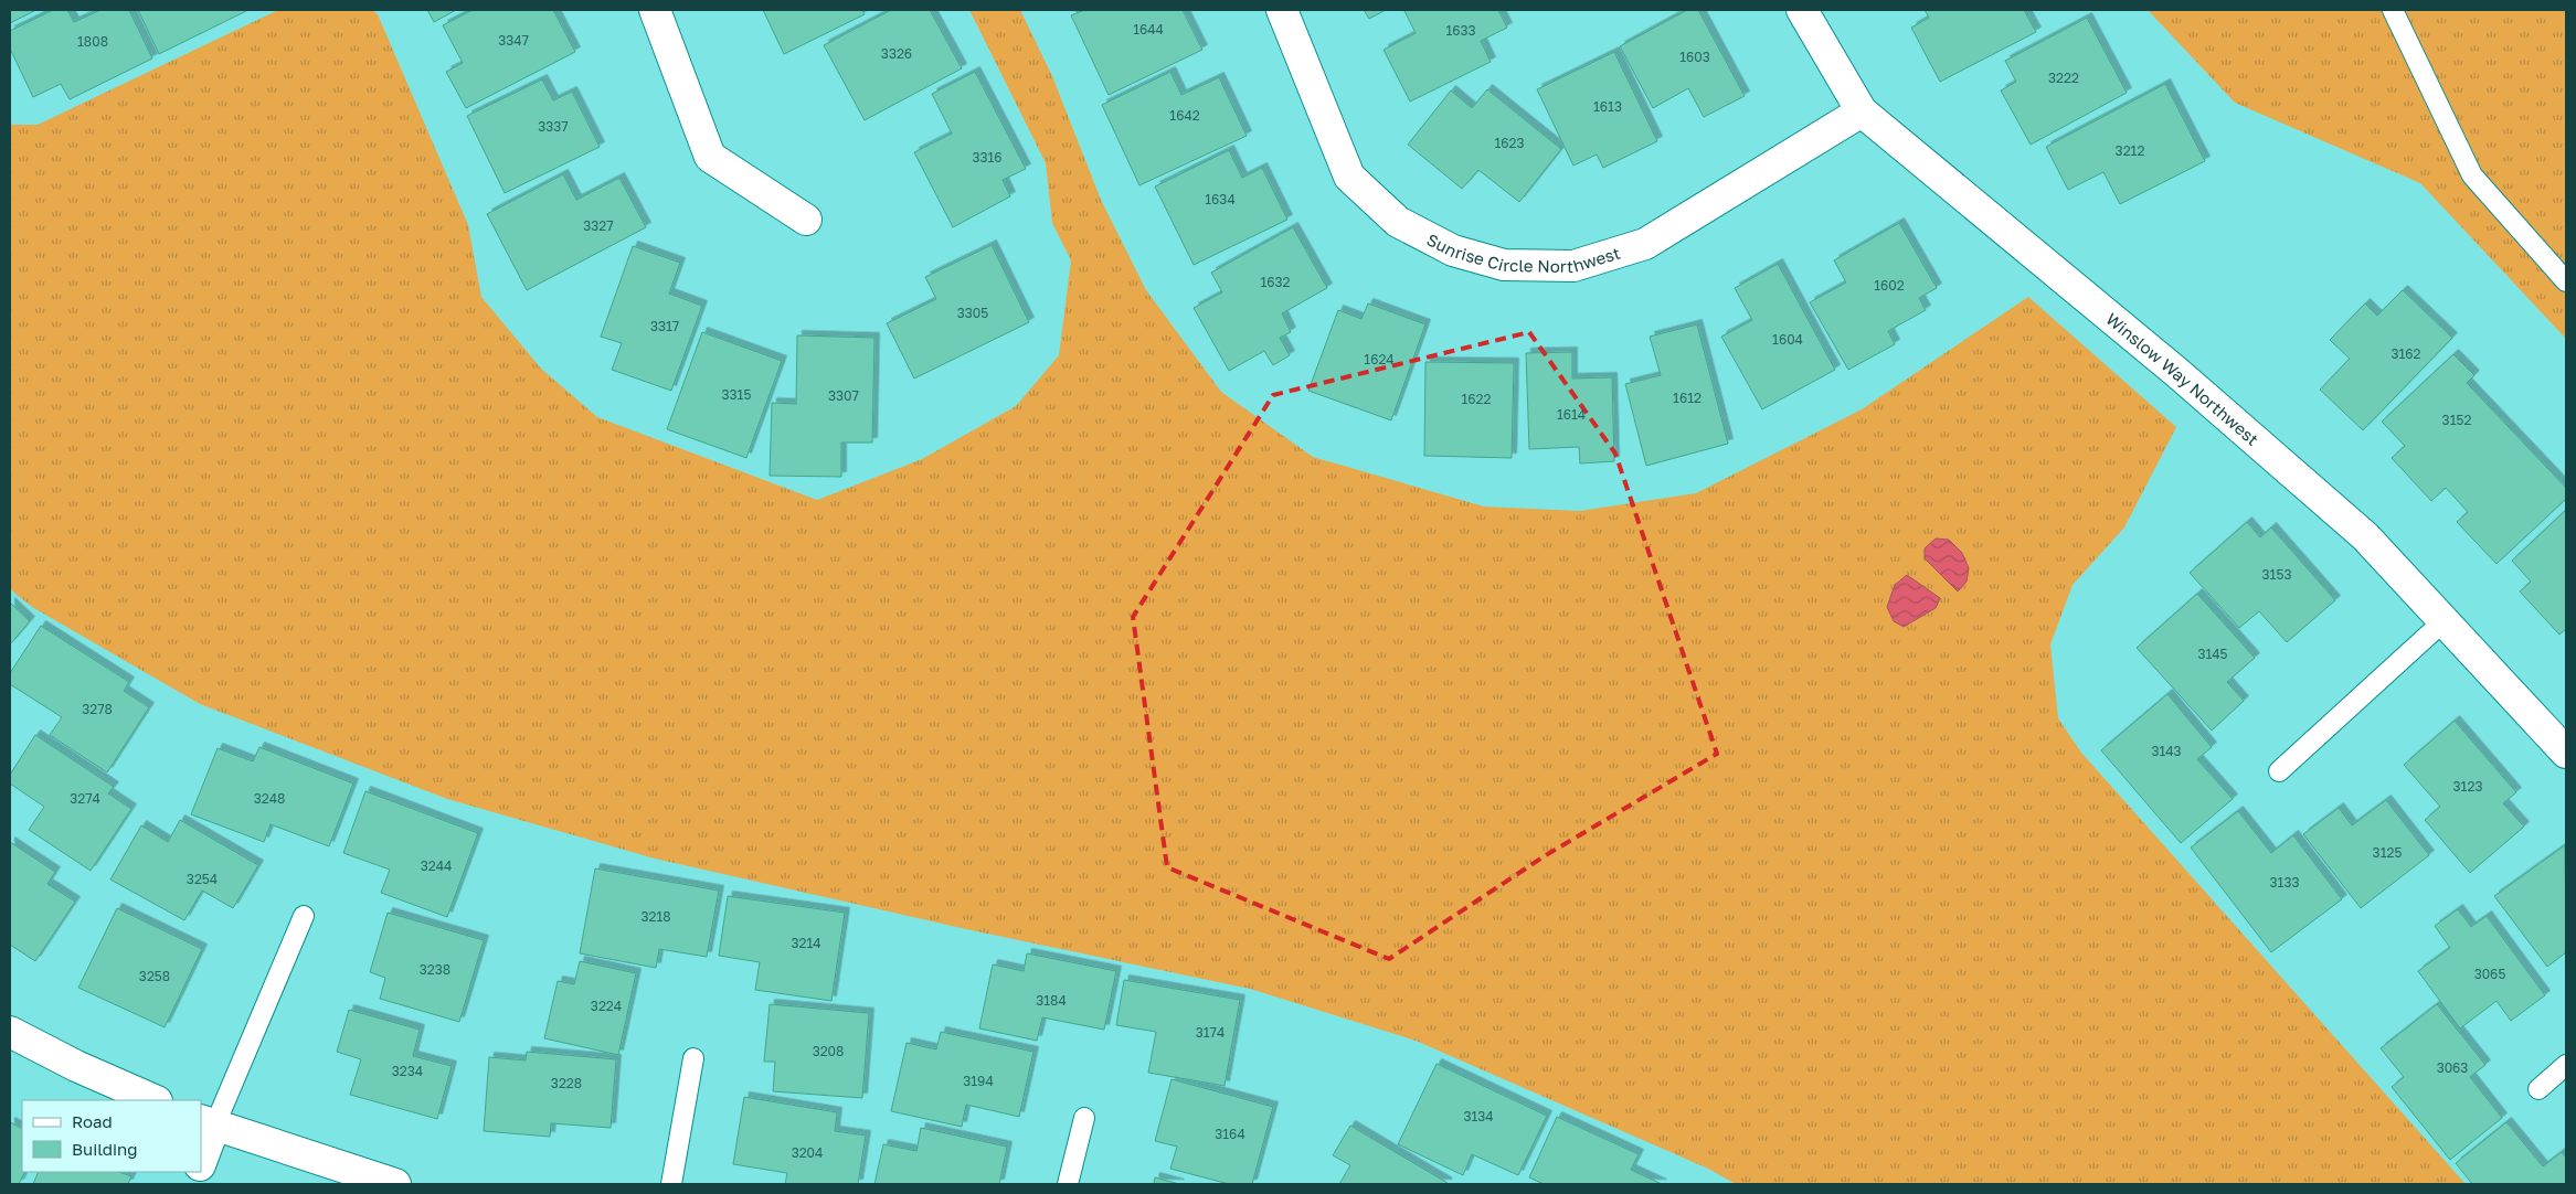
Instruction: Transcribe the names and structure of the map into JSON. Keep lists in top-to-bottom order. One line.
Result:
{"streets":{"street":["Sunrise Circle Northwest","Winslow Way Northwest"]},"crossings":[["Sunrise Circle Northwest","Winslow Way Northwest"]],"house_numbers":["1644","1633","3347","1808","3326","1603","3222","1613","1642","3337","1623","3212","3316","1634","3327","1632","1602","3305","3317","1604","3162","1624","3315","3307","1612","1622","1614","3152","3153","3145","3278","3143","3123","3274","3248","3125","3244","3254","3133","3218","3214","3238","3065","3258","3184","3224","3174","3208","3063","3234","3194","3228","3134","3164","3204"],"legend":["Road","Building"]}
